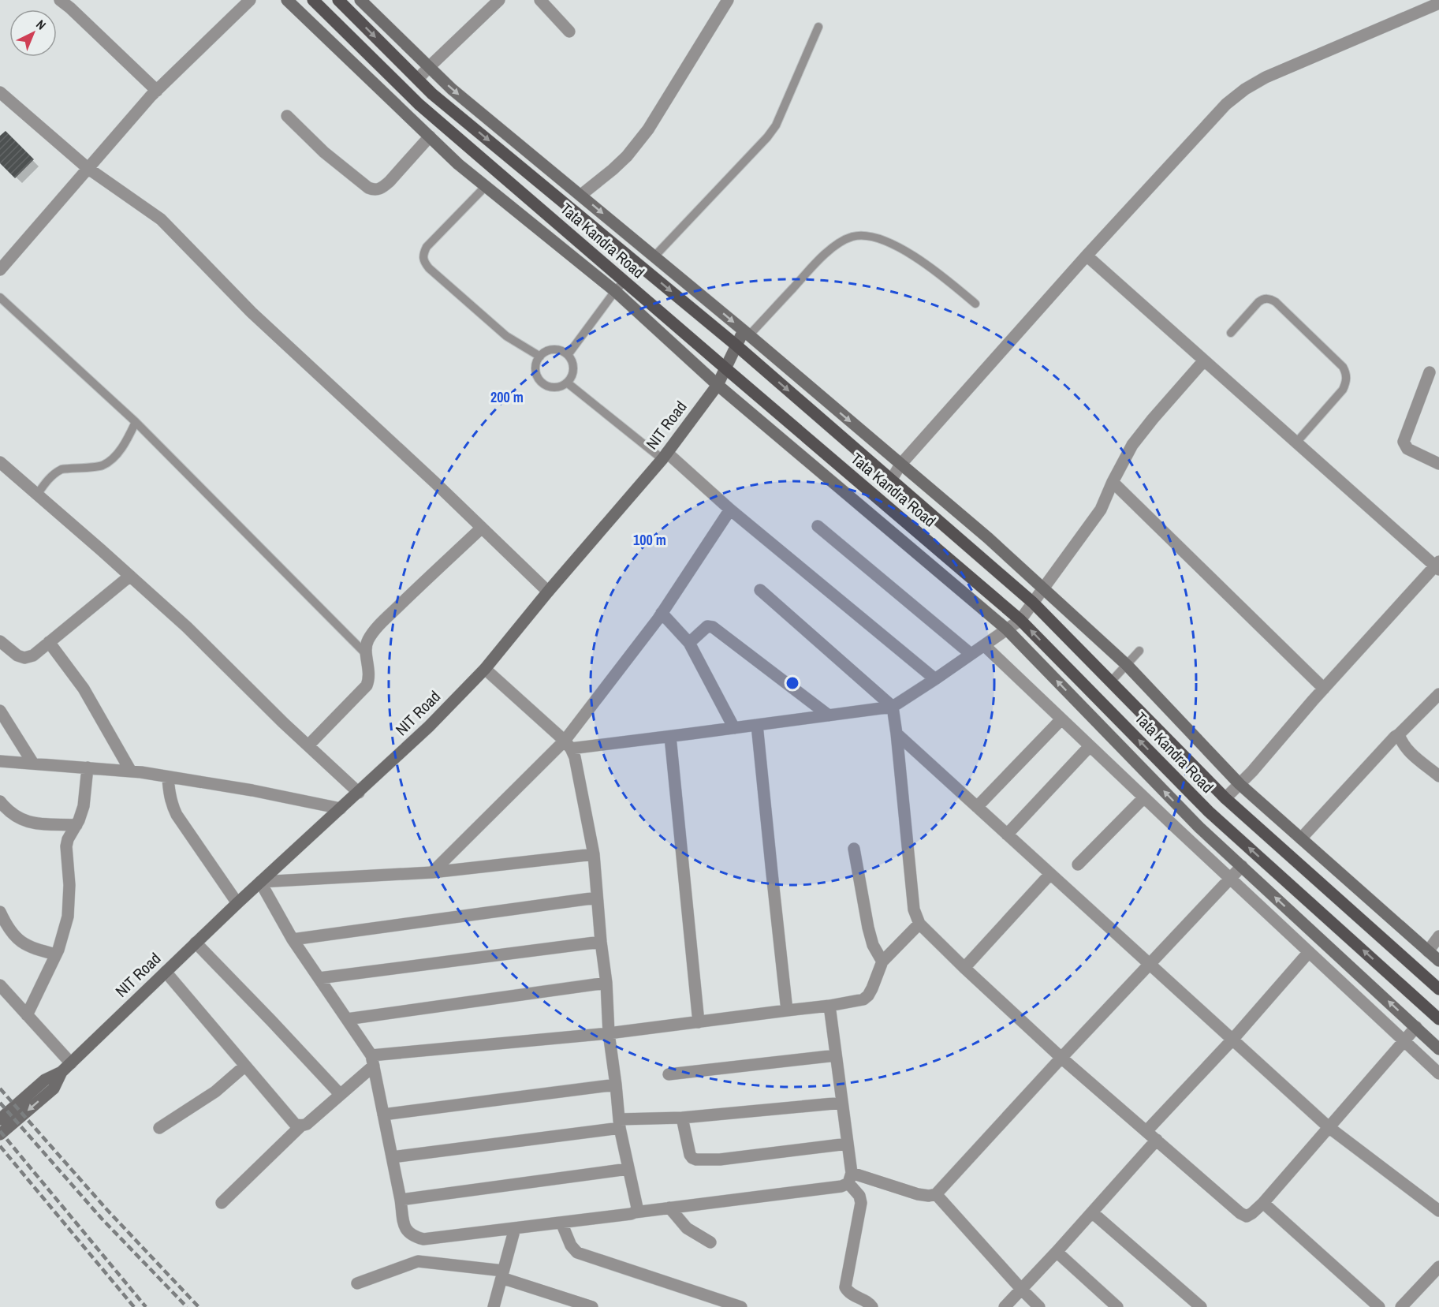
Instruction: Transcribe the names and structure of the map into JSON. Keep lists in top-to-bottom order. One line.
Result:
{"streets":{"main road":["Tata Kandra Road"],"street":["NIT Road"]},"crossings":[["Tata Kandra Road","NIT Road"]],"north":"top right","rings":["200 m","100 m"]}
